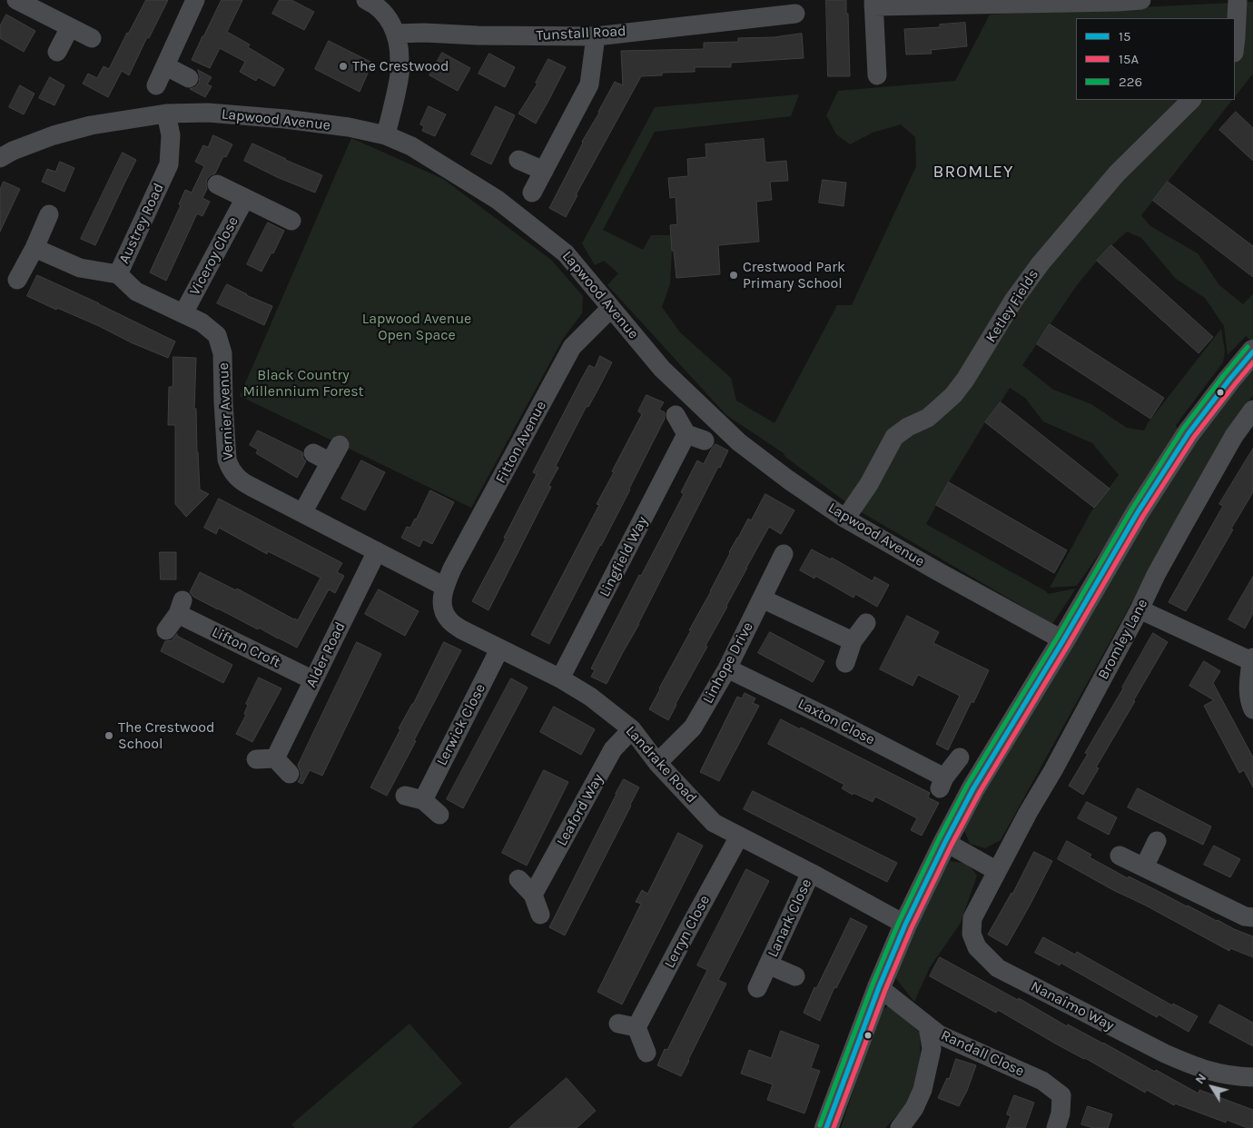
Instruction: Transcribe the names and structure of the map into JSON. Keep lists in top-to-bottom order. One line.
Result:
{"streets":{"street":["Tunstall Road","Lapwood Avenue","Austrey Road","Viceroy Close","Ketley Fields","Vernier Avenue","Fitton Avenue","Lingfield Way","Bromley Lane","Lifton Croft","Alder Road","Linhope Drive","Laxton Close","Lerwick Close","Landrake Road","Leaford Way","Lanark Close","Lerryn Close","Nanaimo Way","Randall Close"]},"crossings":[["Lapwood Avenue","Austrey Road"],["Lapwood Avenue","Ketley Fields"],["Lapwood Avenue","Fitton Avenue"],["Austrey Road","Vernier Avenue"],["Viceroy Close","Vernier Avenue"],["Vernier Avenue","Fitton Avenue"],["Vernier Avenue","Alder Road"],["Vernier Avenue","Landrake Road"],["Fitton Avenue","Landrake Road"],["Lingfield Way","Landrake Road"],["Bromley Lane","Nanaimo Way"],["Lifton Croft","Alder Road"],["Linhope Drive","Laxton Close"],["Linhope Drive","Landrake Road"],["Lerwick Close","Landrake Road"],["Landrake Road","Leaford Way"],["Landrake Road","Lanark Close"],["Landrake Road","Lerryn Close"]],"districts":["BROMLEY"],"parks":["Lapwood Avenue Open Space","Black Country Millennium Forest"],"places":["The Crestwood","Crestwood Park Primary School","The Crestwood School"],"lines":["transit line 226","transit line 15","transit line 15A"],"legend":["15","15A","226"],"north":"top left"}
